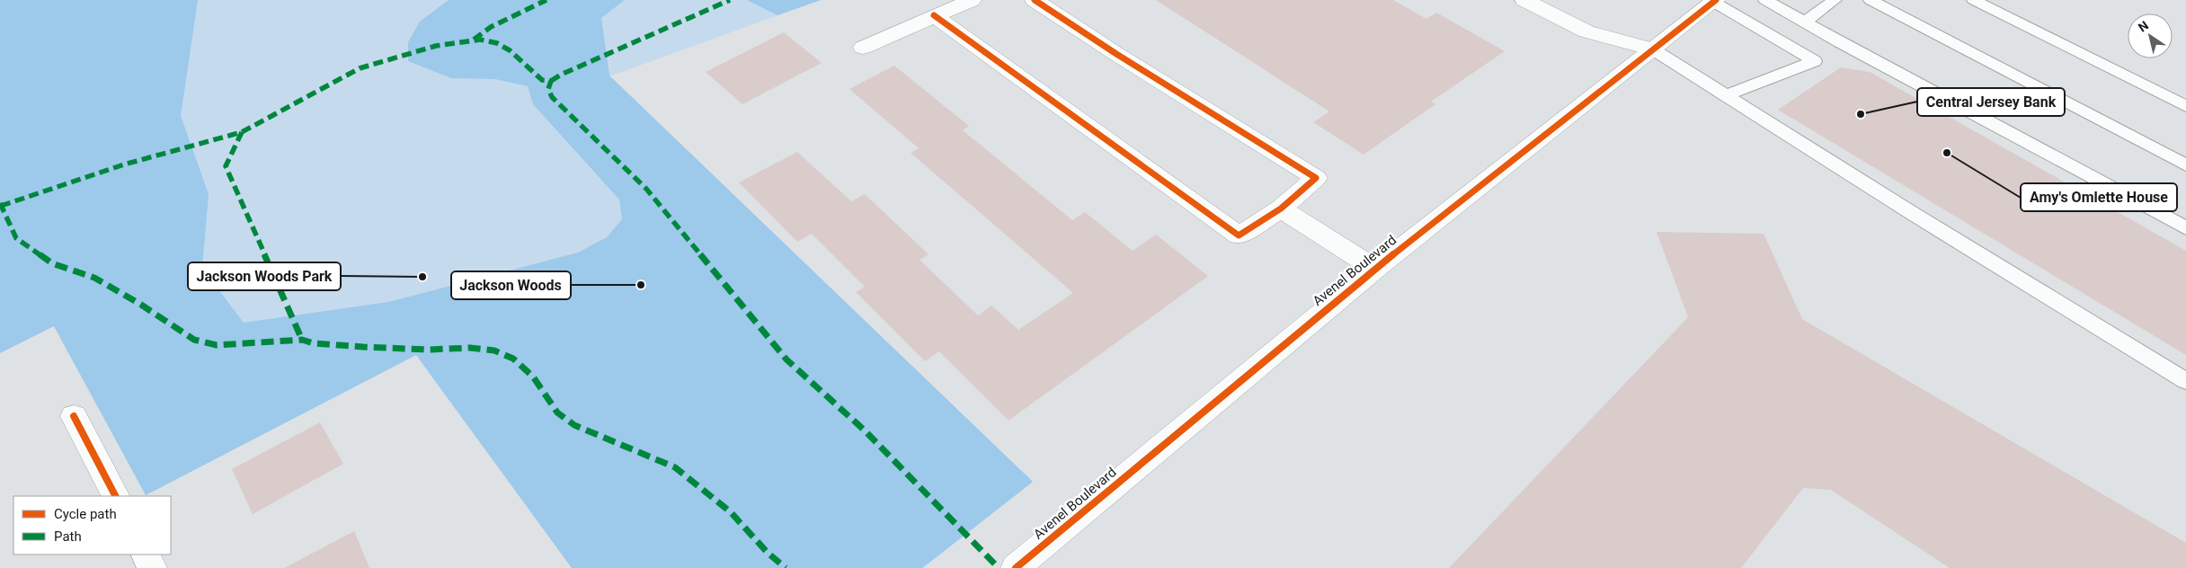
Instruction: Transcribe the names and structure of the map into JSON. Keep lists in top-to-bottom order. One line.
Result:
{"streets":{"street":["Avenel Boulevard"]},"places":["Central Jersey Bank","Amy's Omlette House","Jackson Woods Park","Jackson Woods"],"legend":["Cycle path","Path"],"north":"top left"}
